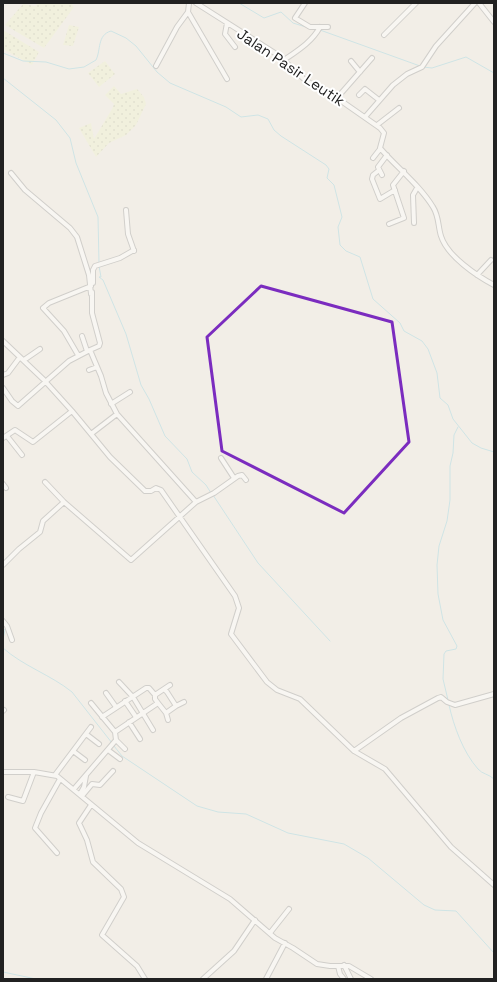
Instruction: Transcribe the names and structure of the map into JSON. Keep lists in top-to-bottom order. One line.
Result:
{"streets":{"street":["Jalan Pasir Leutik"]}}
